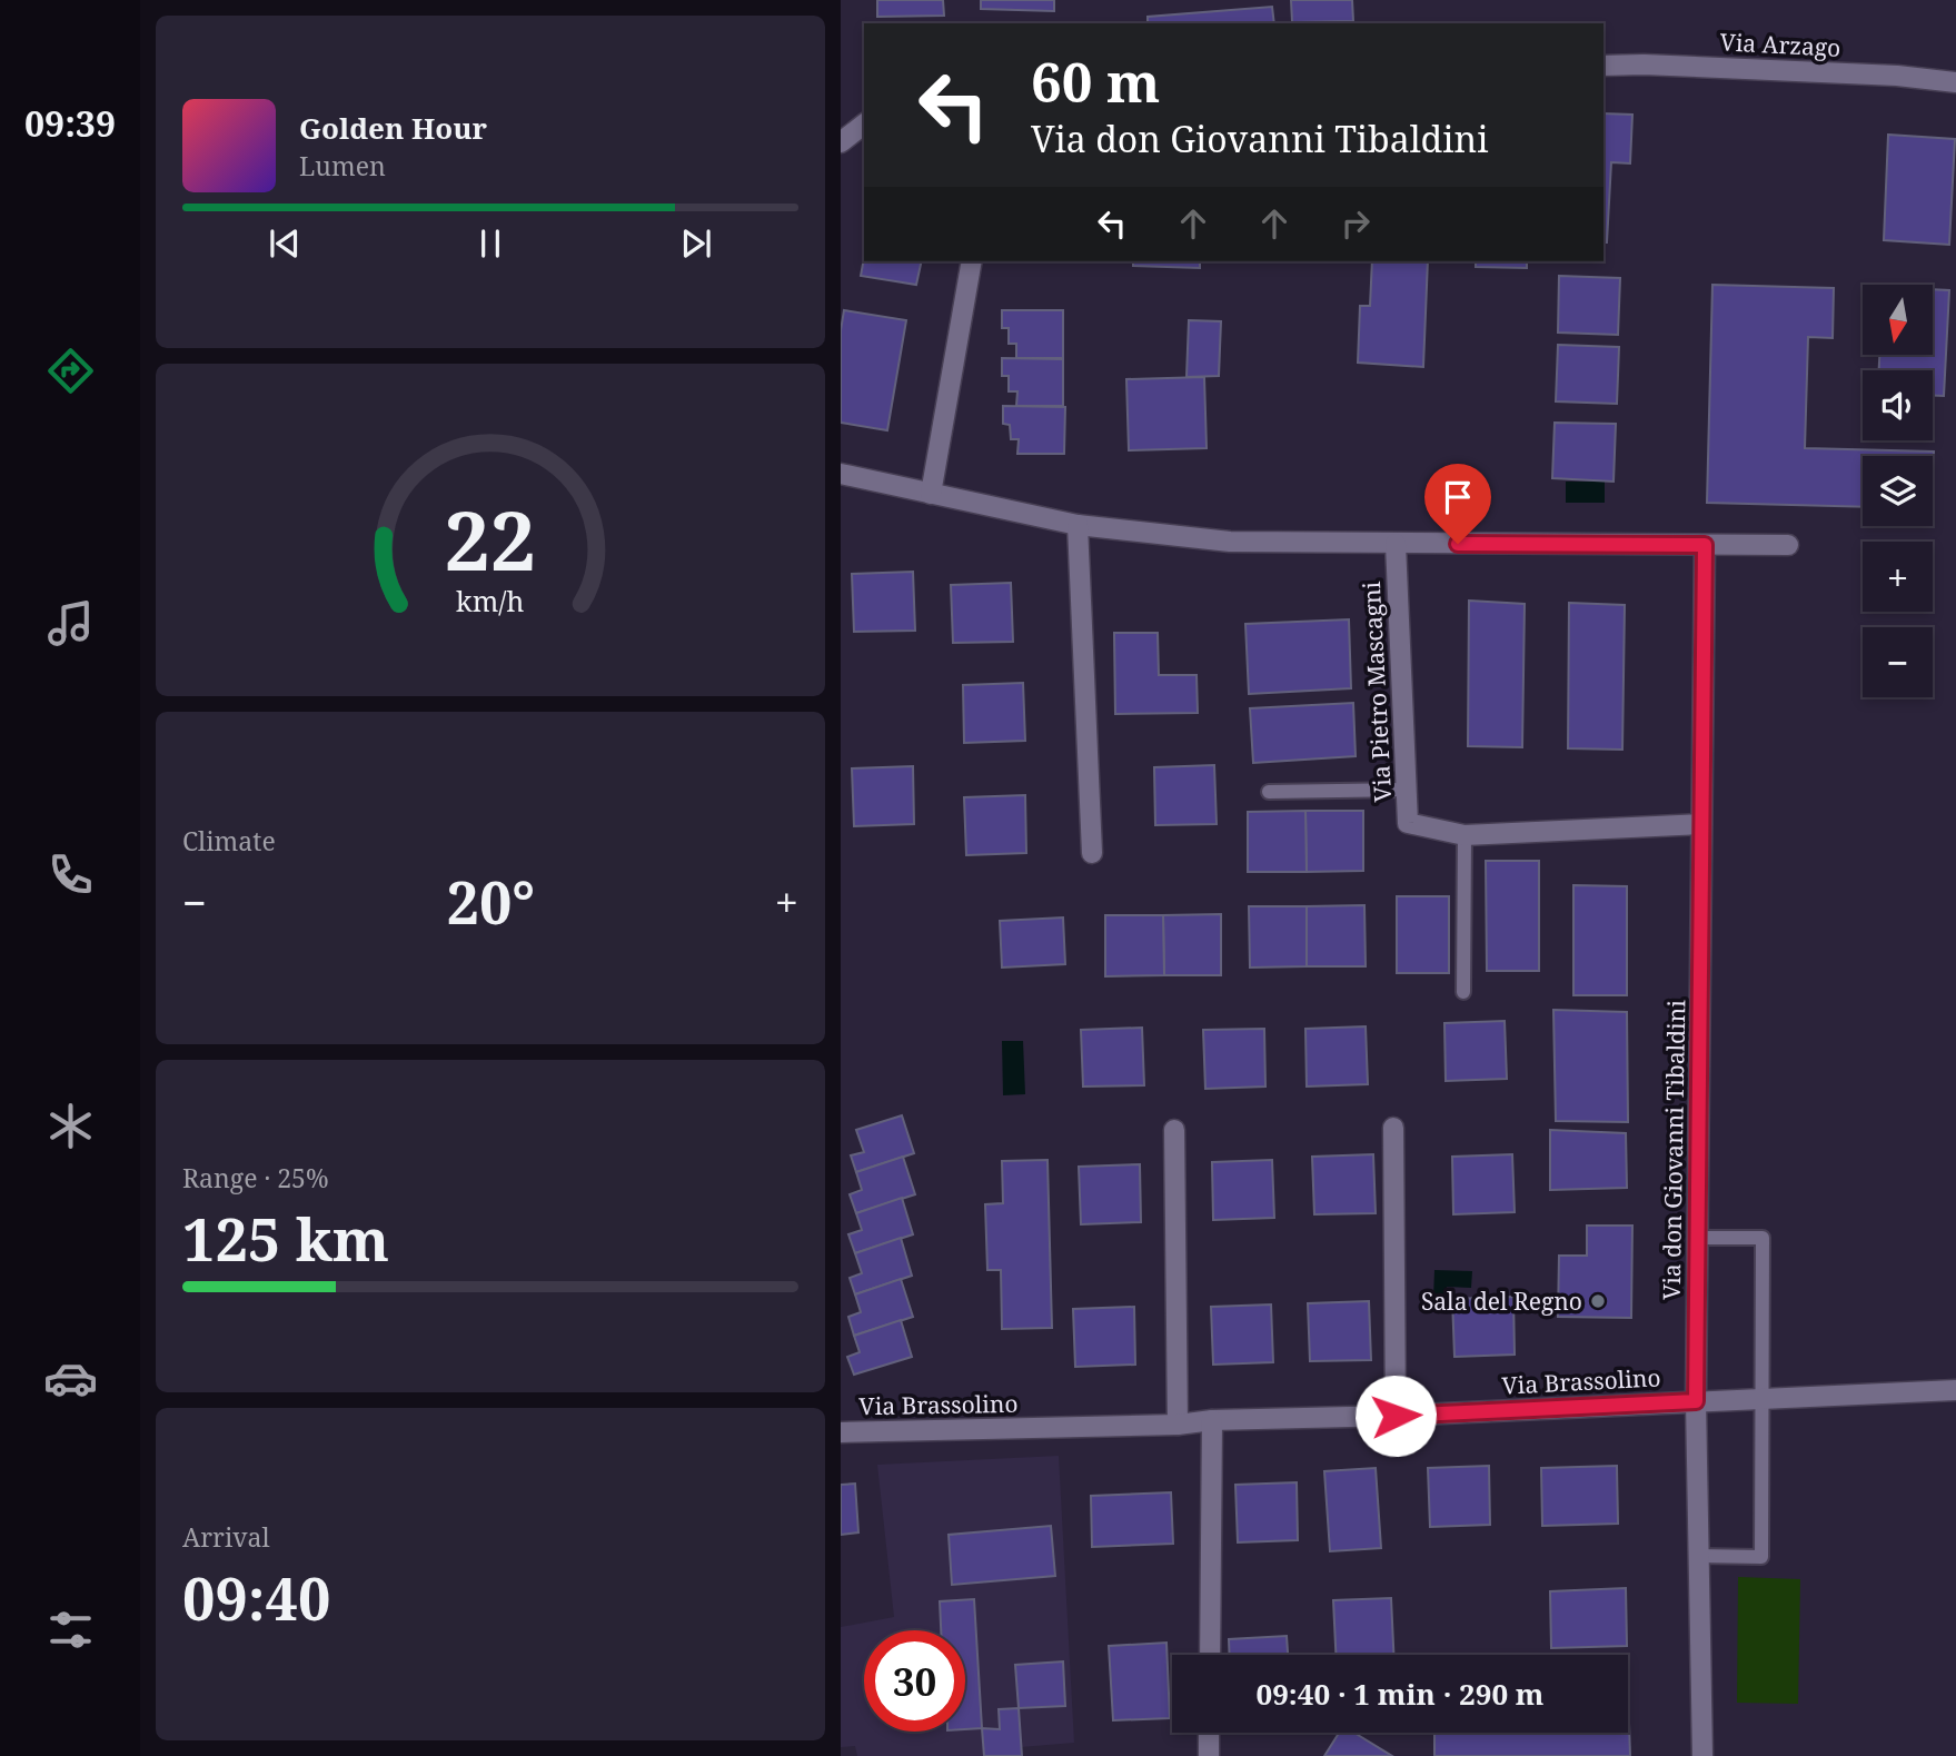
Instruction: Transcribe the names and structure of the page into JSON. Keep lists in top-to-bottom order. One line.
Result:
{"streets":{"street":["Via Arzago","Via Pietro Mascagni","Via don Giovanni Tibaldini","Via Brassolino"]},"crossings":[["Via Pietro Mascagni","Via don Giovanni Tibaldini"],["Via don Giovanni Tibaldini","Via Brassolino"]],"places":["Sala del Regno"],"north":"bottom","page":{"tabs":"09:39","turn":["60 m","Via don Giovanni Tibaldini"],"song":["Golden Hour","Lumen"],"map_buttons":["+","−"],"tile":["Climate",["Range · 25%","125 km"],["Arrival","09:40"]],"heat":["−","20°","+"],"limit":"30","trip":"09:40 · 1 min · 290 m","gauge":["22","km/h"]}}
